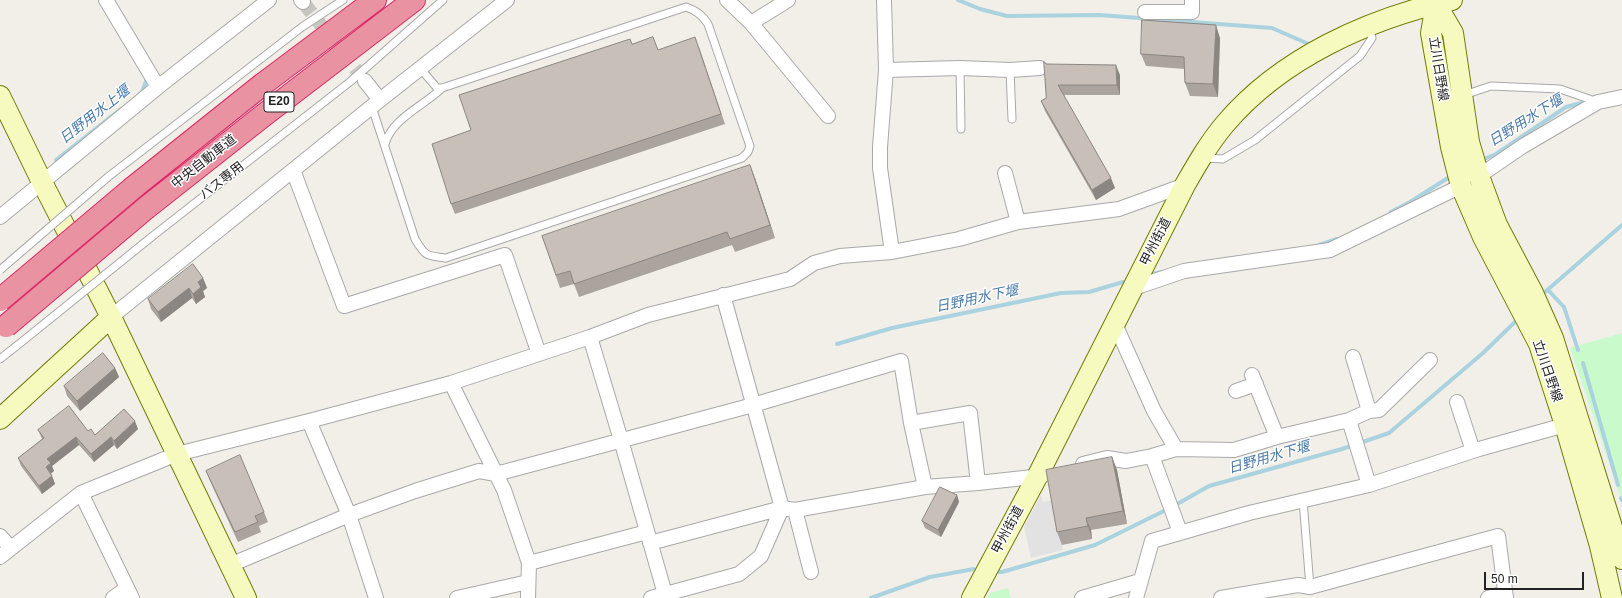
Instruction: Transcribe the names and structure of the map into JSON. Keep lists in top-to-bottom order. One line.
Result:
{"streets":{"highway":["E20","中央自動車道"],"main road":["立川日野線","甲州街道"],"lane":["バス専用"]},"crossings":[["立川日野線","甲州街道"]],"water":["日野用水上堰","日野用水下堰"],"scale_bar":"50 m"}
